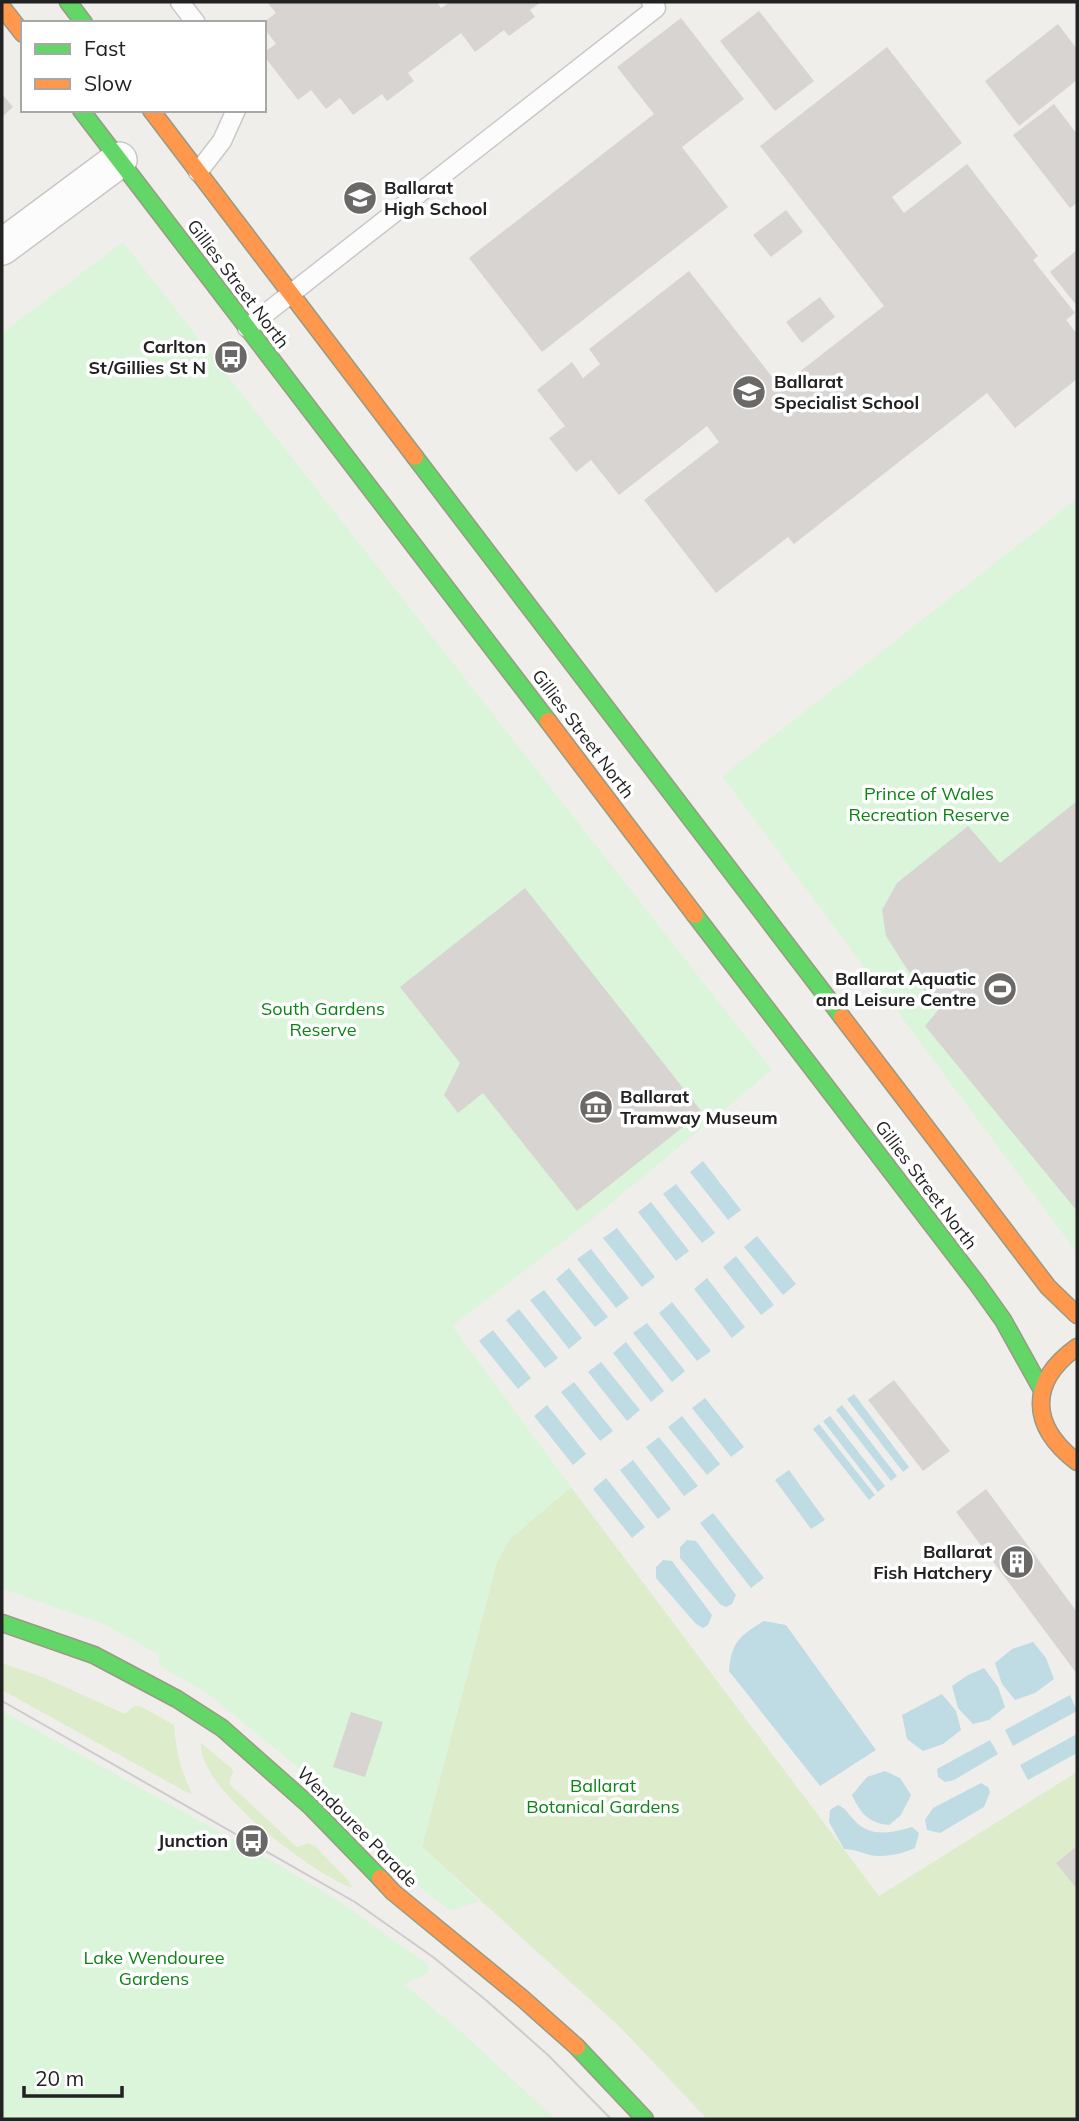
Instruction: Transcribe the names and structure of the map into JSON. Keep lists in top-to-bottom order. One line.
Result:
{"streets":{"main road":["Gillies Street North","Wendouree Parade"]},"parks":["Prince of Wales Recreation Reserve","South Gardens Reserve","Ballarat Botanical Gardens","Lake Wendouree Gardens"],"places":{"school or university":["Ballarat High School","Ballarat Specialist School"],"bus stop":["Carlton St/Gillies St N","Junction"],"sports":["Ballarat Aquatic and Leisure Centre"],"museum":["Ballarat Tramway Museum"],"building":["Ballarat Fish Hatchery"]},"legend":["Fast","Slow"],"scale_bar":"20 m"}
